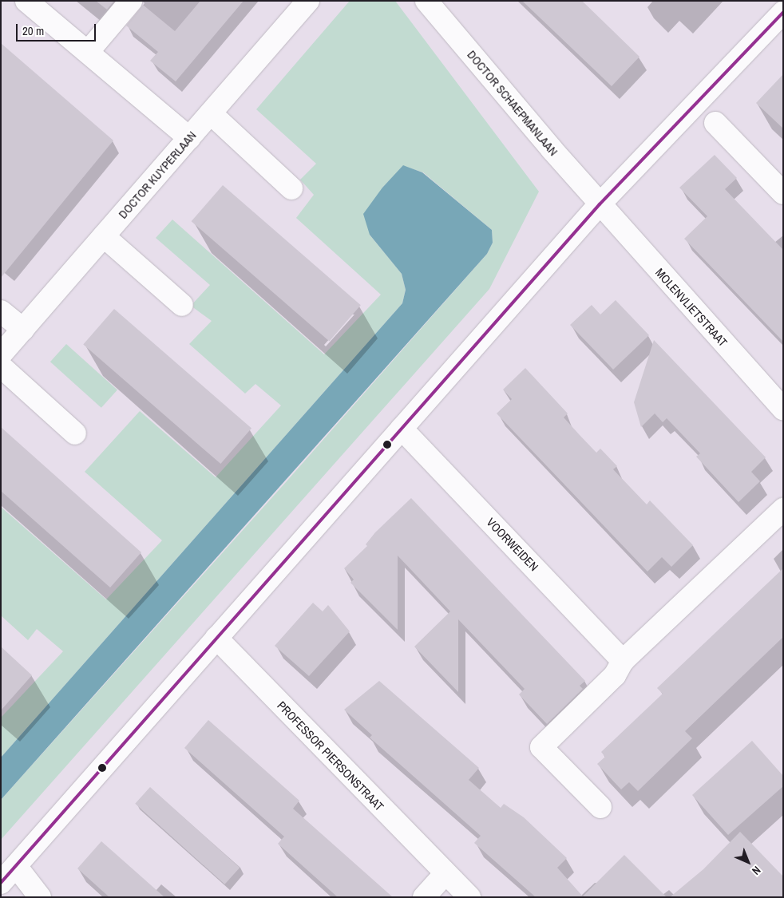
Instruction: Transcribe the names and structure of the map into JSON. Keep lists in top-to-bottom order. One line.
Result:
{"streets":{"street":["DOCTOR SCHAEPMANLAAN","DOCTOR KUYPERLAAN","MOLENVLIETSTRAAT","VOORWEIDEN","PROFESSOR PIERSONSTRAAT"]},"crossings":[["DOCTOR SCHAEPMANLAAN","MOLENVLIETSTRAAT"]],"scale_bar":"20 m","north":"bottom right"}
